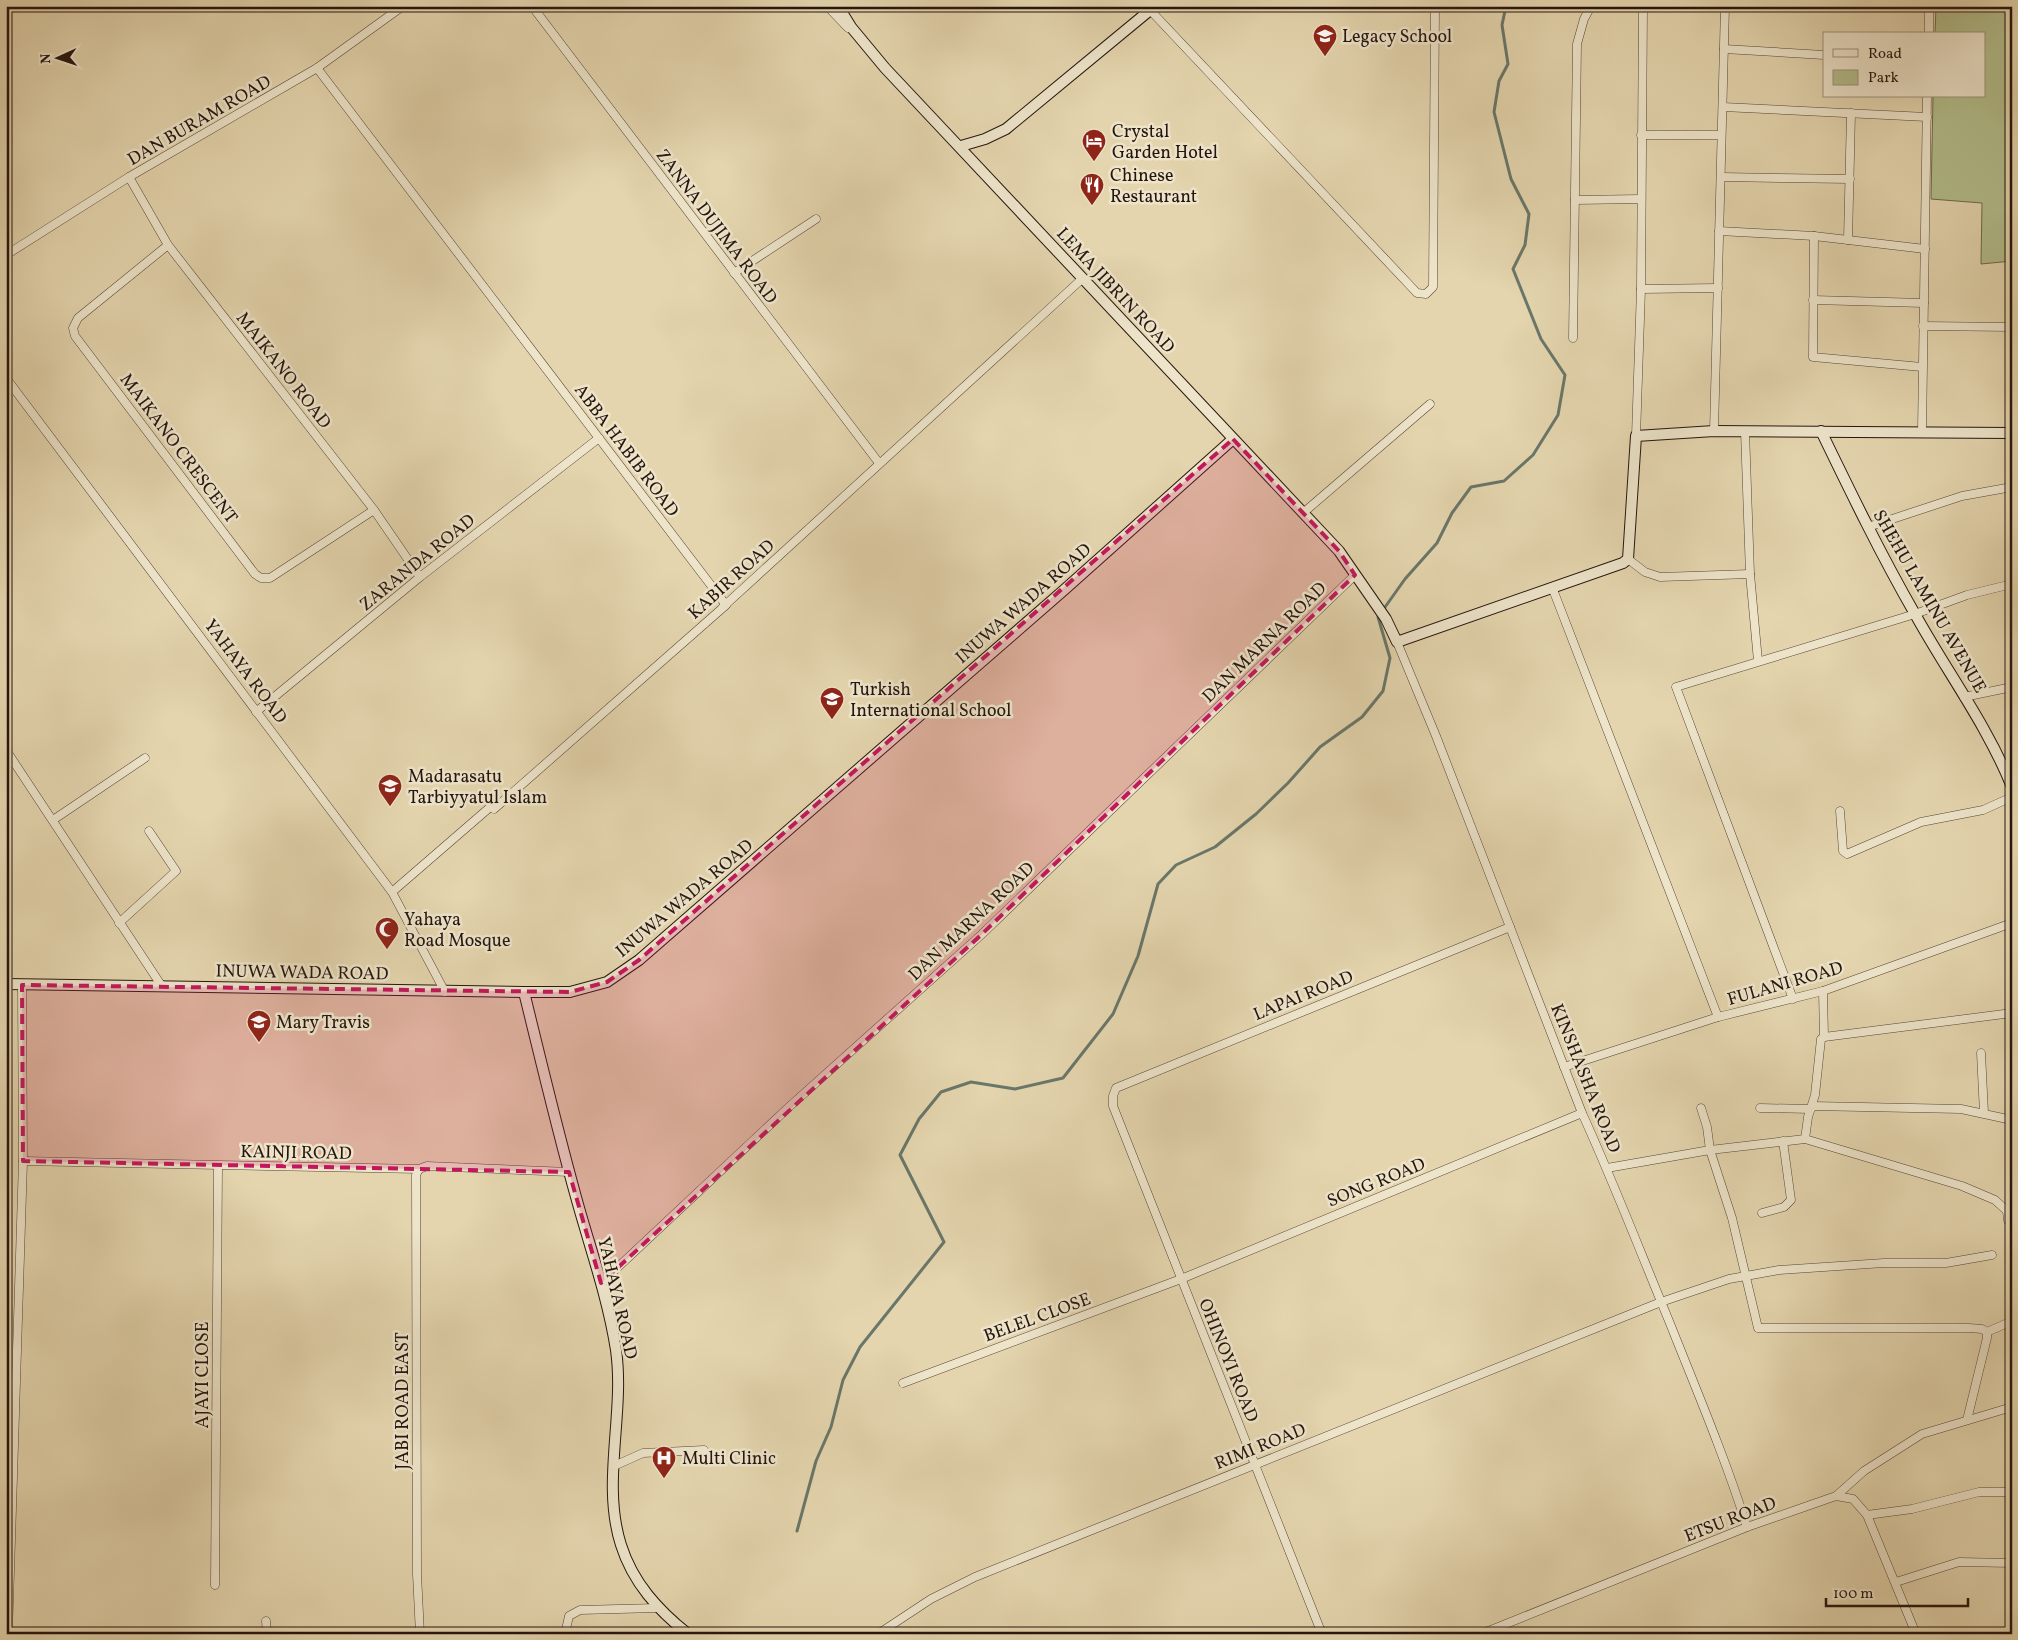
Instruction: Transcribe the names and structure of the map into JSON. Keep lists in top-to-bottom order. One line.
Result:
{"streets":{"street":["DAN BURAM ROAD","ZANNA DUJIMA ROAD","LEMA JIBRIN ROAD","MAIKANO ROAD","MAIKANO CRESCENT","ABBA HABIB ROAD","ZARANDA ROAD","KABIR ROAD","SHEHU LAMINU AVENUE","INUWA WADA ROAD","DAN MARNA ROAD","YAHAYA ROAD","FULANI ROAD","LAPAI ROAD","KINSHASHA ROAD","KAINJI ROAD","SONG ROAD","BELEL CLOSE","OHINOYI ROAD","AJAYI CLOSE","JABI ROAD EAST","RIMI ROAD","ETSU ROAD"]},"crossings":[["DAN BURAM ROAD","MAIKANO ROAD"],["DAN BURAM ROAD","ABBA HABIB ROAD"],["ZANNA DUJIMA ROAD","KABIR ROAD"],["LEMA JIBRIN ROAD","KABIR ROAD"],["LEMA JIBRIN ROAD","INUWA WADA ROAD"],["LEMA JIBRIN ROAD","DAN MARNA ROAD"],["LEMA JIBRIN ROAD","KINSHASHA ROAD"],["MAIKANO ROAD","MAIKANO CRESCENT"],["MAIKANO ROAD","ZARANDA ROAD"],["ABBA HABIB ROAD","ZARANDA ROAD"],["ABBA HABIB ROAD","KABIR ROAD"],["ZARANDA ROAD","YAHAYA ROAD"],["KABIR ROAD","YAHAYA ROAD"],["INUWA WADA ROAD","YAHAYA ROAD"],["DAN MARNA ROAD","YAHAYA ROAD"],["YAHAYA ROAD","KAINJI ROAD"],["FULANI ROAD","KINSHASHA ROAD"],["LAPAI ROAD","KINSHASHA ROAD"],["LAPAI ROAD","OHINOYI ROAD"],["KINSHASHA ROAD","SONG ROAD"],["KINSHASHA ROAD","RIMI ROAD"],["KINSHASHA ROAD","ETSU ROAD"],["KAINJI ROAD","AJAYI CLOSE"],["KAINJI ROAD","JABI ROAD EAST"],["SONG ROAD","BELEL CLOSE"],["SONG ROAD","OHINOYI ROAD"],["BELEL CLOSE","OHINOYI ROAD"],["OHINOYI ROAD","RIMI ROAD"]],"places":{"school or university":["Legacy School","Turkish International School","Madarasatu Tarbiyyatul Islam","Mary Travis"],"hotel":["Crystal Garden Hotel"],"restaurant":["Chinese Restaurant"],"mosque":["Yahaya Road Mosque"],"hospital":["Multi Clinic"]},"legend":["Road","Park"],"scale_bar":"100 m","north":"left"}
